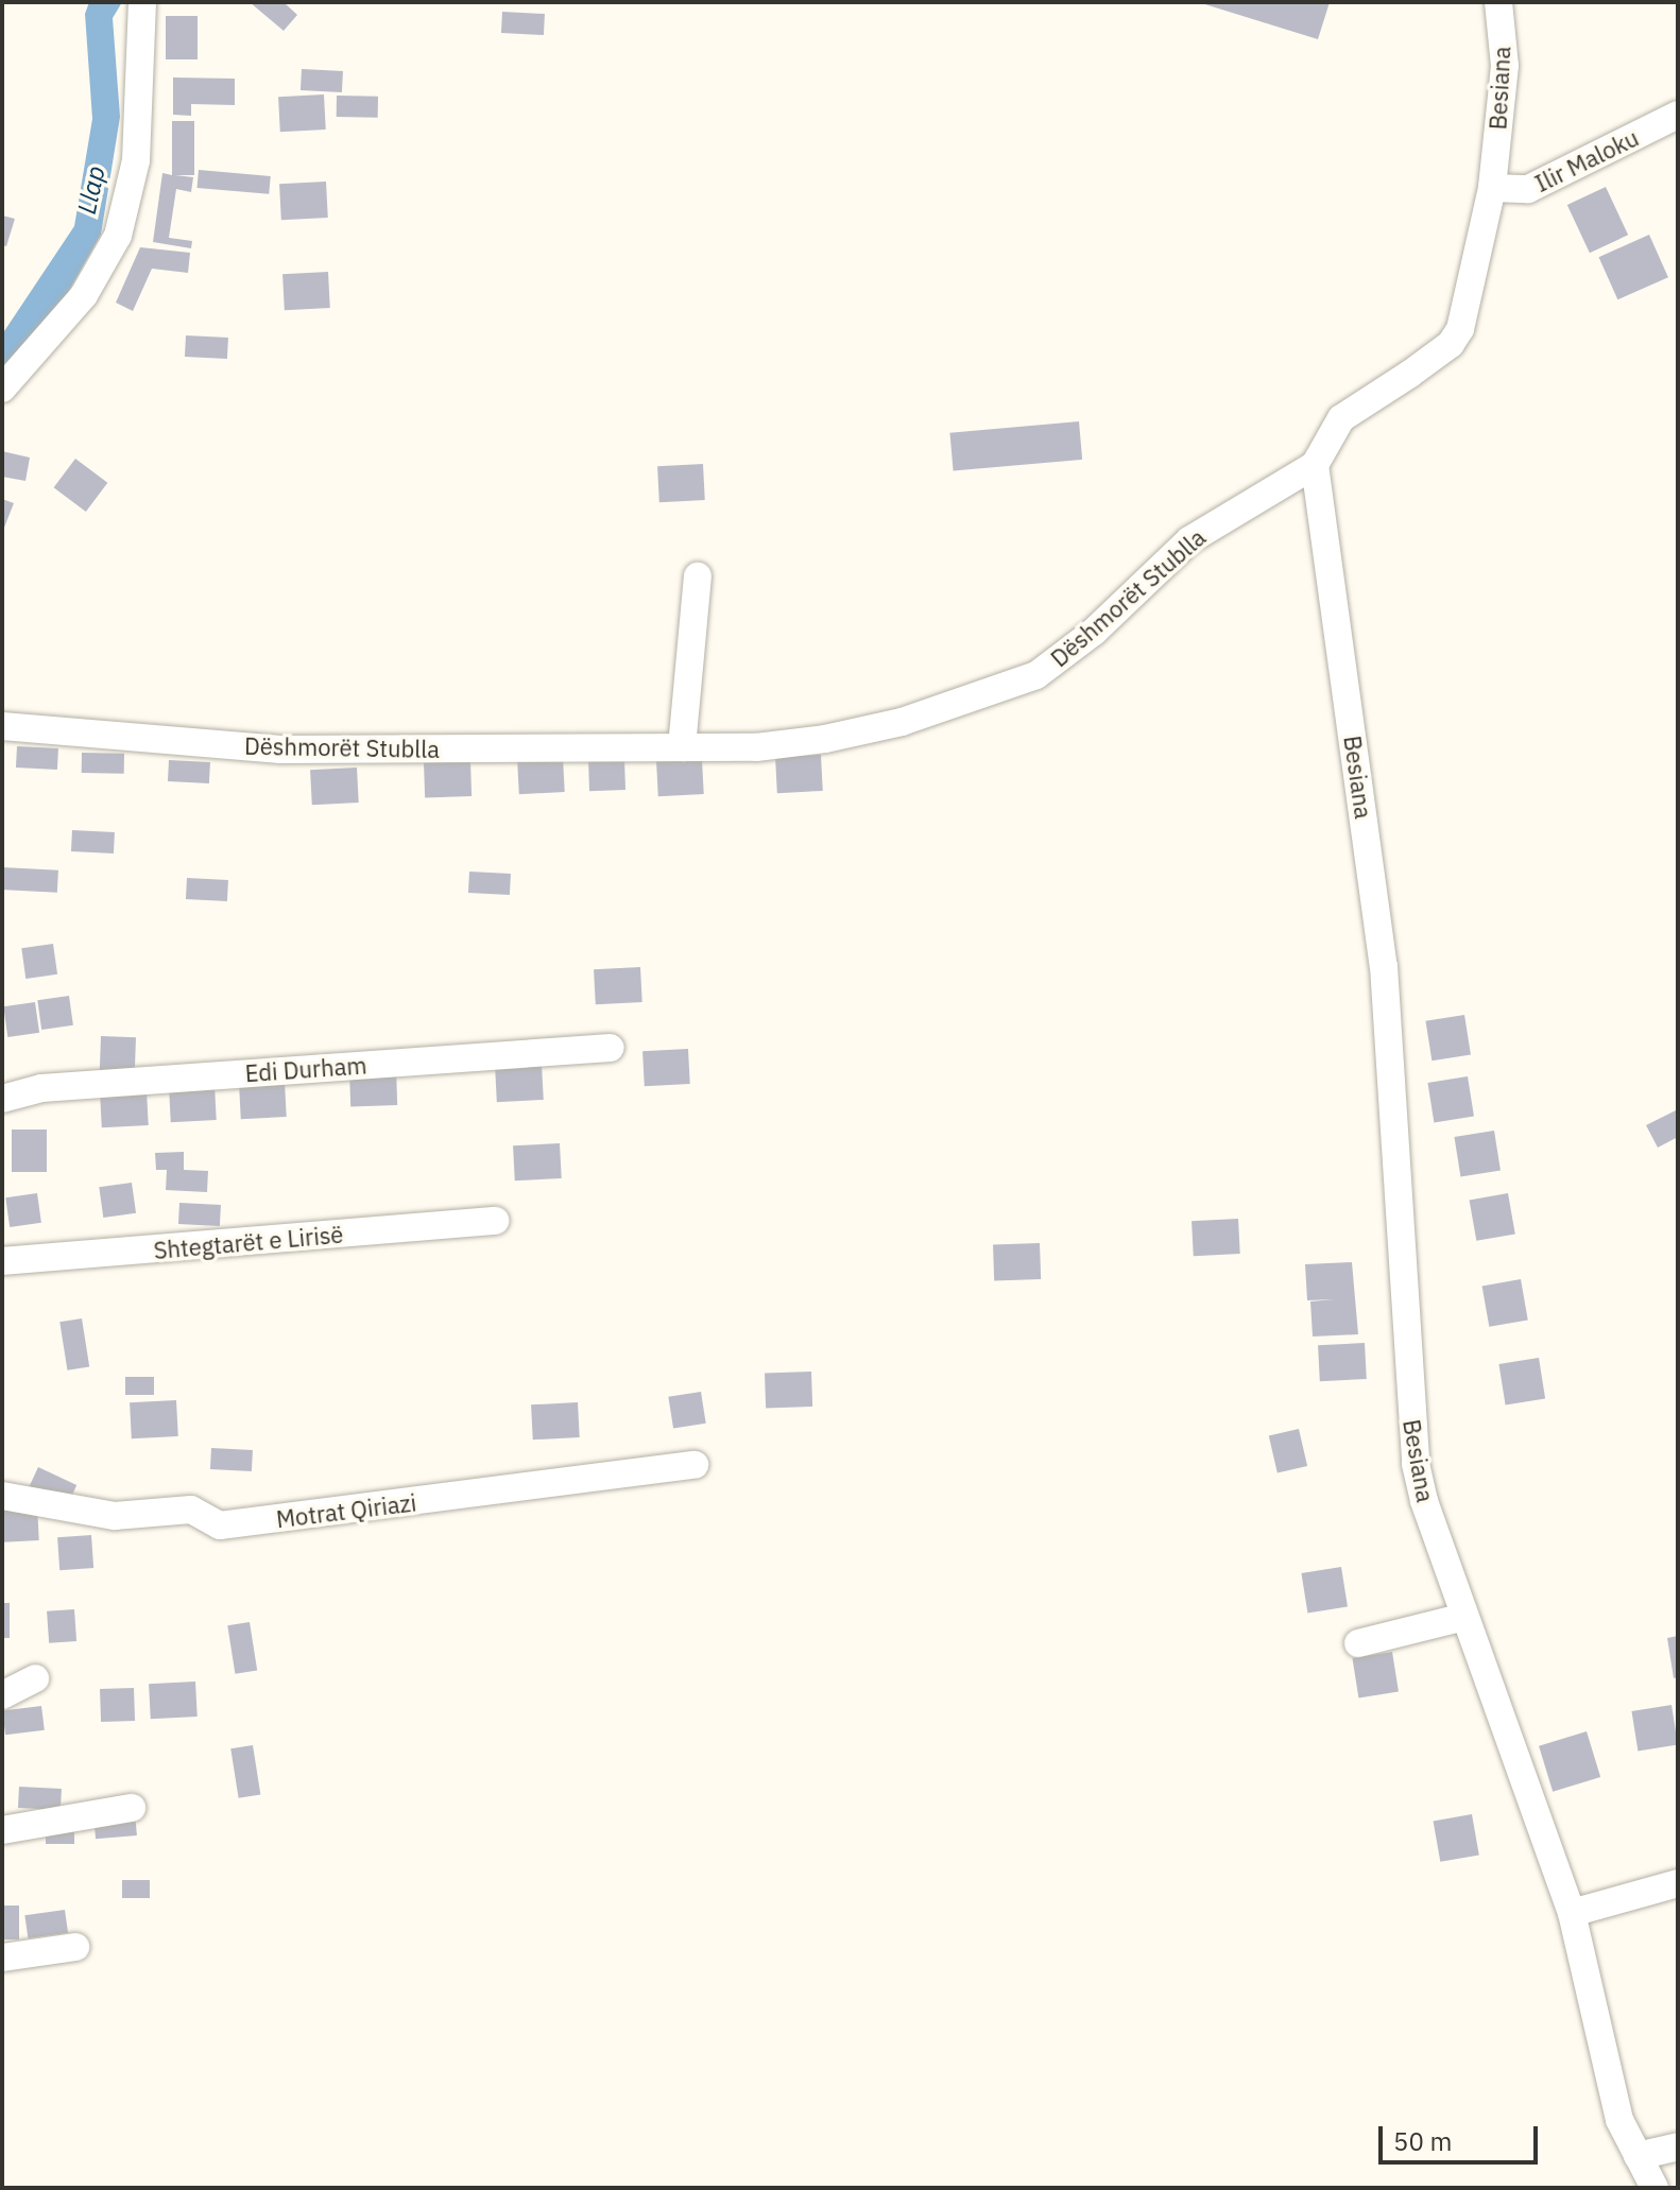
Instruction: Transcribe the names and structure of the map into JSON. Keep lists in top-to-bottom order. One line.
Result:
{"streets":{"street":["Besiana","Ilir Maloku","Dëshmorët Stublla","Edi Durham","Shtegtarët e Lirisë","Motrat Qiriazi"]},"crossings":[["Besiana","Ilir Maloku"],["Besiana","Dëshmorët Stublla"]],"water":["Llap"],"scale_bar":"50 m"}
